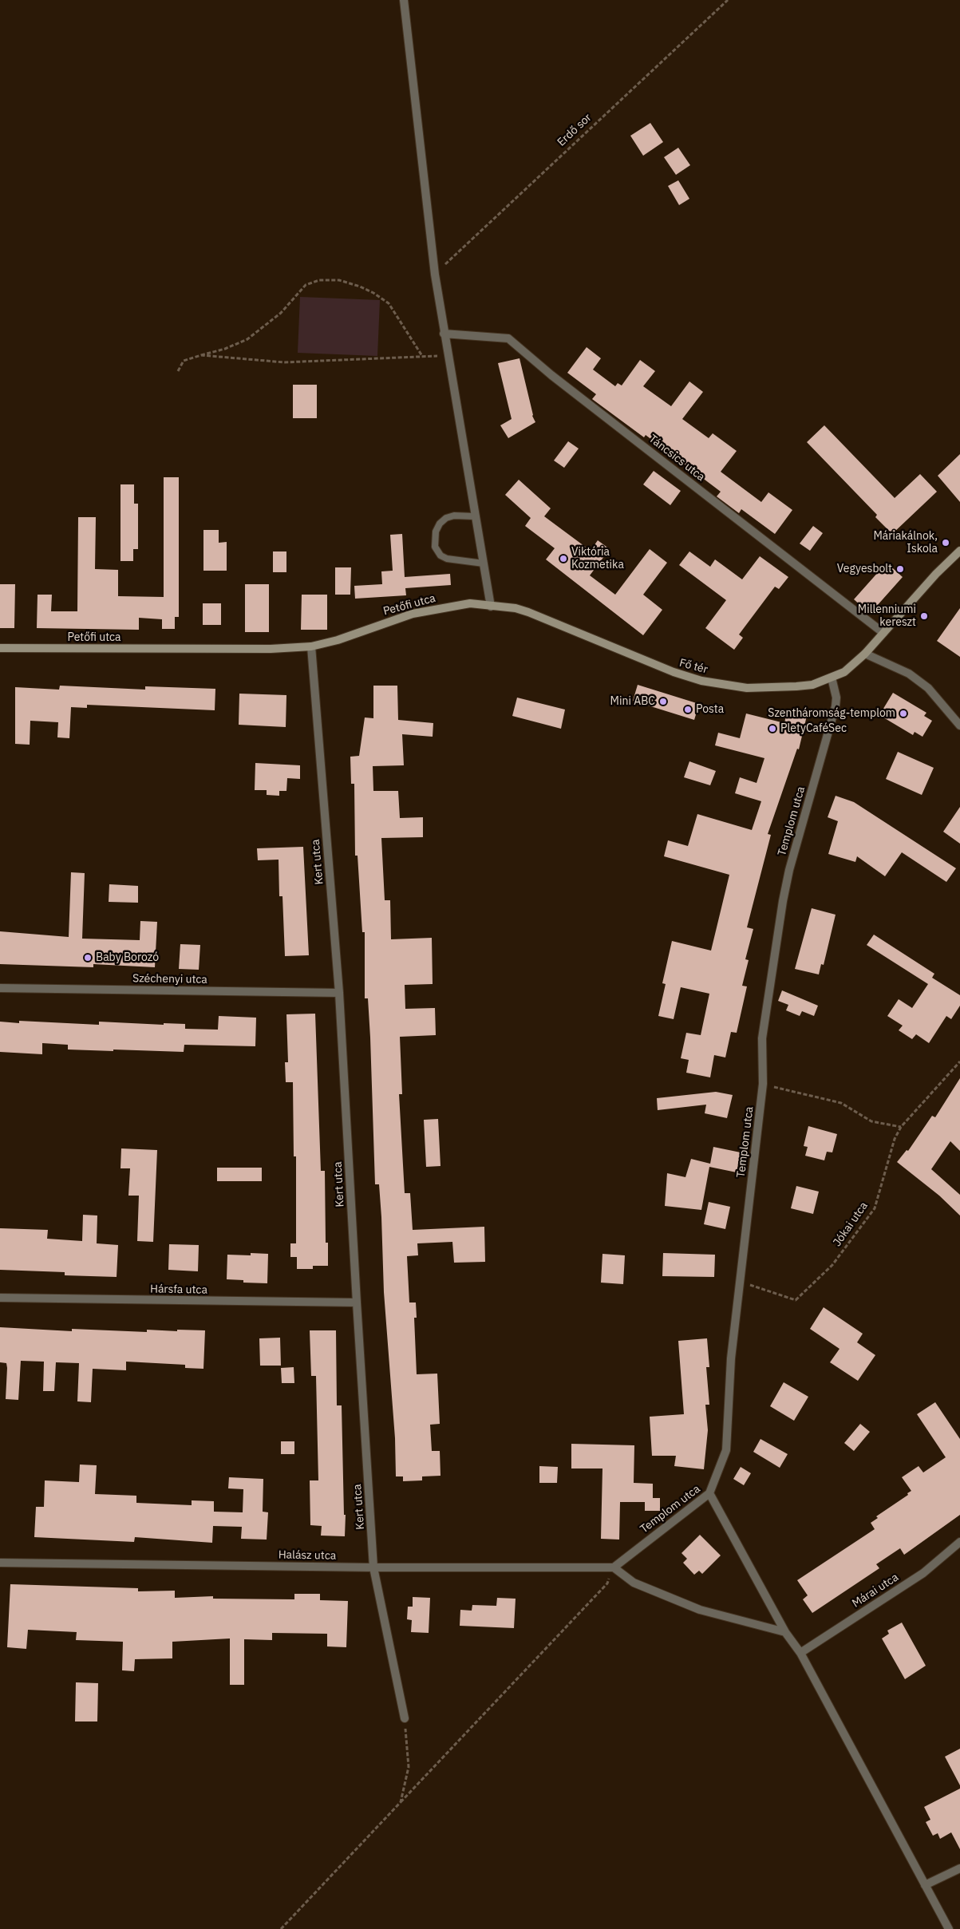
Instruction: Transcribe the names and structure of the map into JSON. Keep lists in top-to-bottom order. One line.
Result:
{"streets":{"main road":["Petőfi utca","Fő tér"],"street":["Táncsics utca","Templom utca","Kert utca","Széchenyi utca","Hársfa utca","Halász utca","Márai utca"],"path":["Erdő sor","Jókai utca"]},"crossings":[["Táncsics utca","Fő tér"],["Petőfi utca","Fő tér"],["Petőfi utca","Kert utca"],["Fő tér","Templom utca"],["Templom utca","Jókai utca"],["Templom utca","Halász utca"],["Kert utca","Széchenyi utca"],["Kert utca","Hársfa utca"],["Kert utca","Halász utca"]],"places":["Máriakálnok, Iskola","Viktória Kozmetika","Vegyesbolt","Millenniumi kereszt","Mini ABC","Posta","Szentháromság-templom","PletyCaféSec","Baby Borozó"]}
